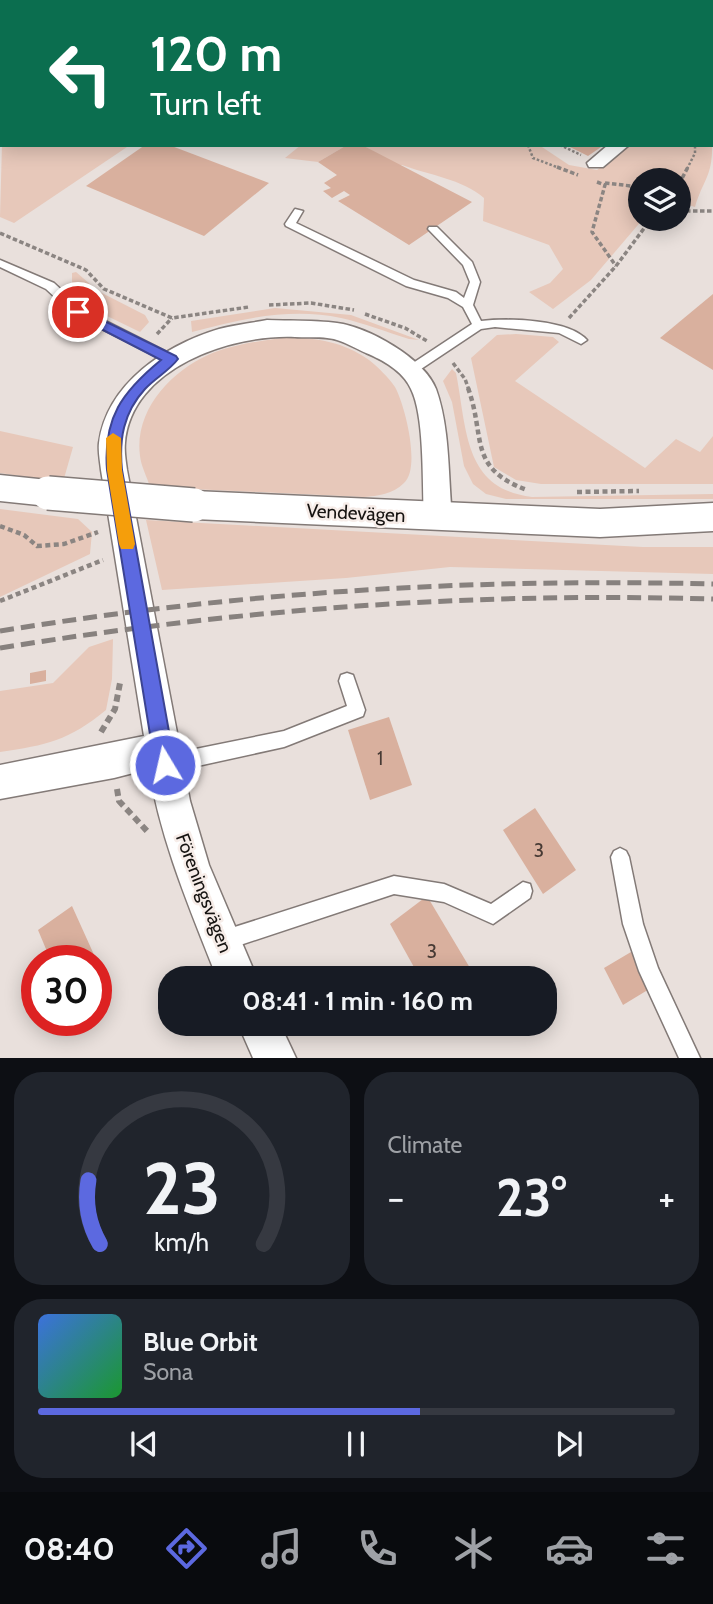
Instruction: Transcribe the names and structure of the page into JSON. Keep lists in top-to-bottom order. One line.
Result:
{"streets":{"street":["Vendevägen","Föreningsvägen"]},"crossings":[["Vendevägen","Föreningsvägen"]],"house_numbers":["1","3","3"],"page":{"turn":["120 m","Turn left"],"limit":"30","trip":"08:41 · 1 min · 160 m","tile":"Climate","heat":["−","23°","+"],"song":["Blue Orbit","Sona"],"tabs":"08:40","gauge":["23","km/h"]}}
